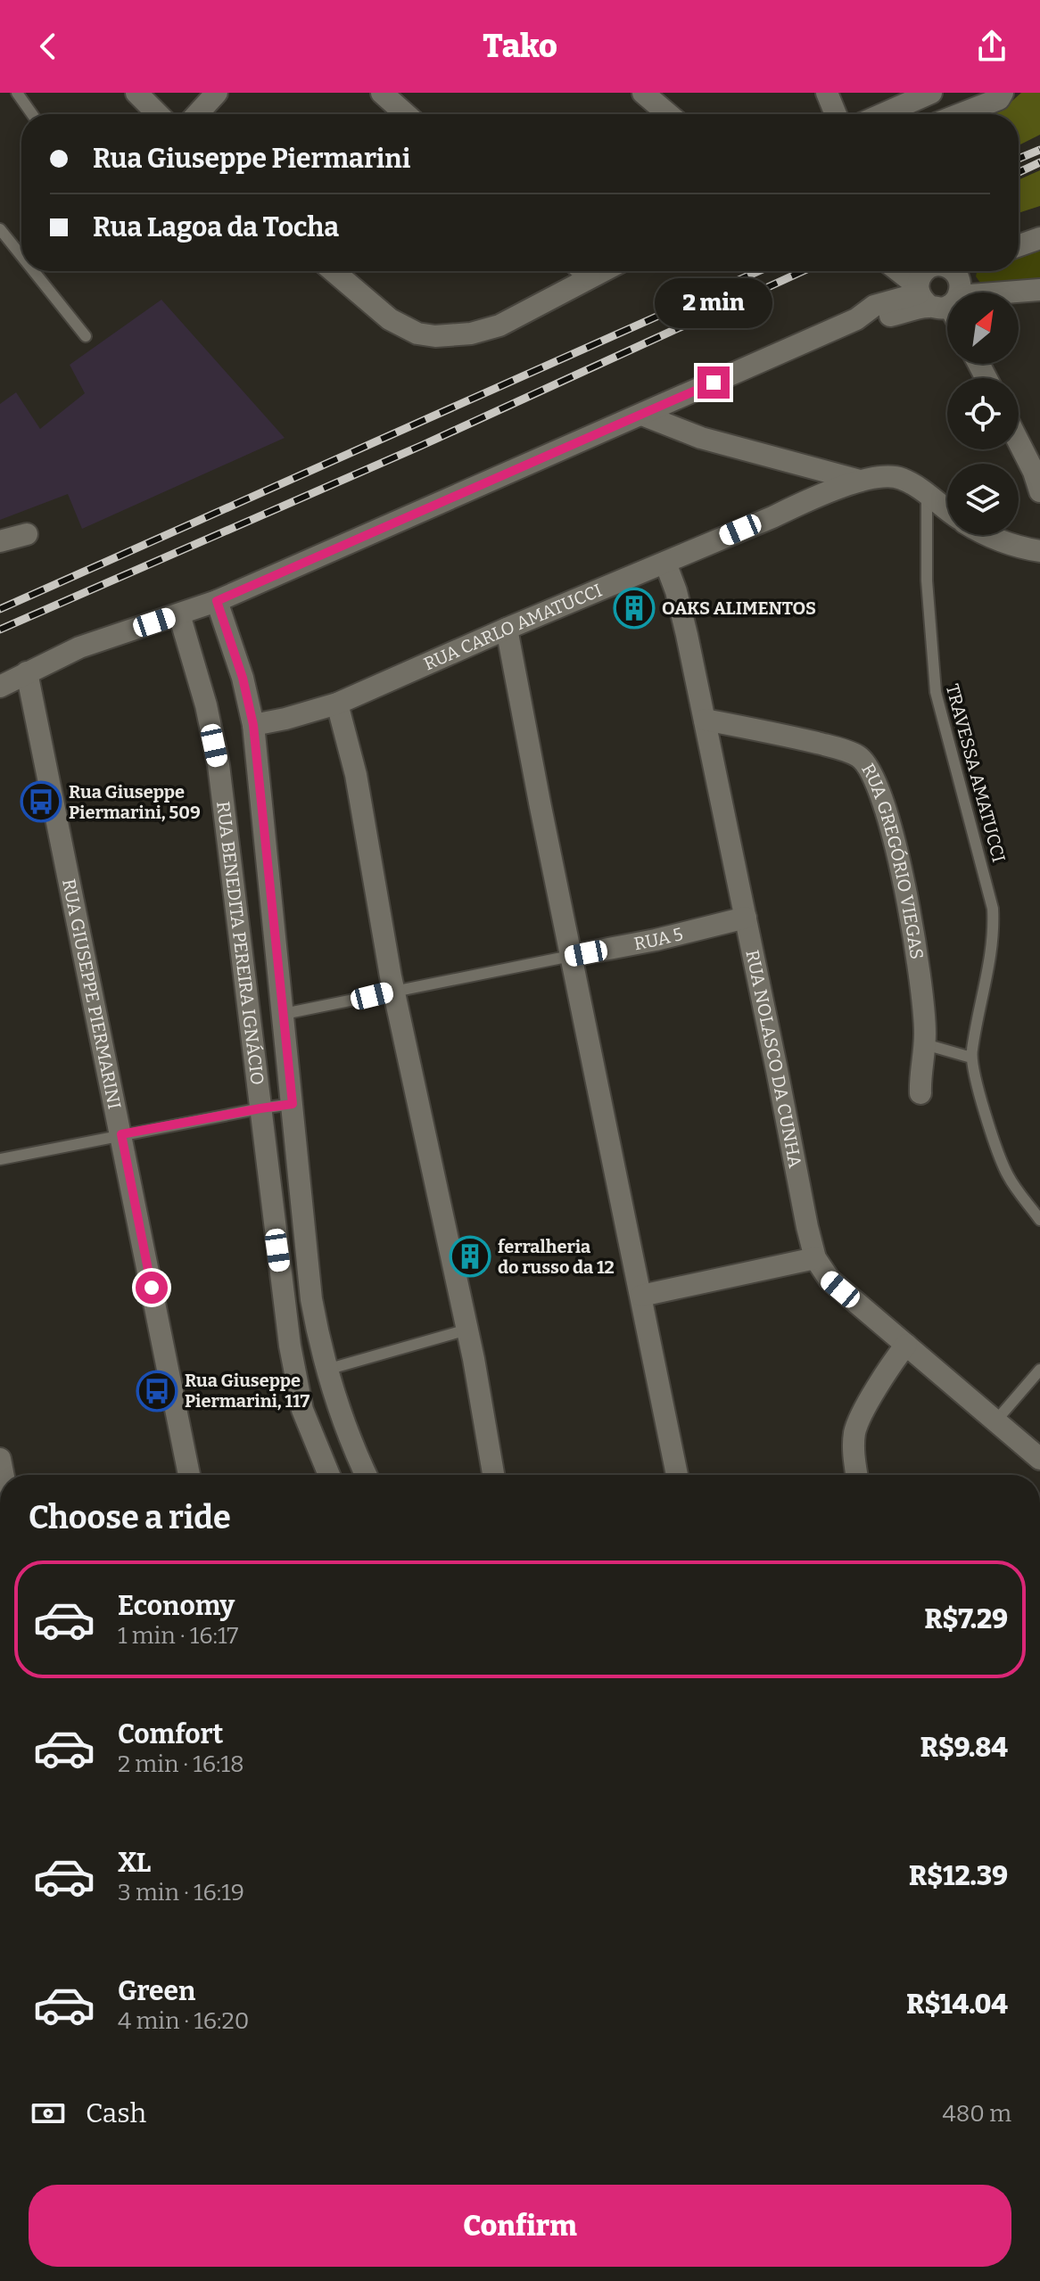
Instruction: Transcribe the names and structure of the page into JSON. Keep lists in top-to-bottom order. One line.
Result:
{"streets":{"street":["RUA CARLO AMATUCCI","RUA GREGÓRIO VIEGAS","RUA 5","RUA BENEDITA PEREIRA IGNÁCIO","RUA GIUSEPPE PIERMARINI","RUA NOLASCO DA CUNHA"],"lane":["TRAVESSA AMATUCCI"]},"crossings":[["RUA CARLO AMATUCCI","TRAVESSA AMATUCCI"],["RUA CARLO AMATUCCI","RUA BENEDITA PEREIRA IGNÁCIO"],["RUA CARLO AMATUCCI","RUA NOLASCO DA CUNHA"],["RUA GREGÓRIO VIEGAS","RUA NOLASCO DA CUNHA"],["RUA 5","RUA NOLASCO DA CUNHA"]],"places":{"building":["OAKS ALIMENTOS","ferralheria do russo da 12"],"bus stop":["Rua Giuseppe Piermarini, 509","Rua Giuseppe Piermarini, 117"]},"north":"top right","page":{"header":"Tako","banner":["Rua Giuseppe Piermarini","Rua Lagoa da Tocha"],"bubble":"2 min","heading":"Choose a ride","list":[{"name":"Economy","note":"1 min · 16:17","value":"R$7.29"},{"name":"Comfort","note":"2 min · 16:18","value":"R$9.84"},{"name":"XL","note":"3 min · 16:19","value":"R$12.39"},{"name":"Green","note":"4 min · 16:20","value":"R$14.04"}],"pay":["Cash","480 m"],"buttons":"Confirm"}}
